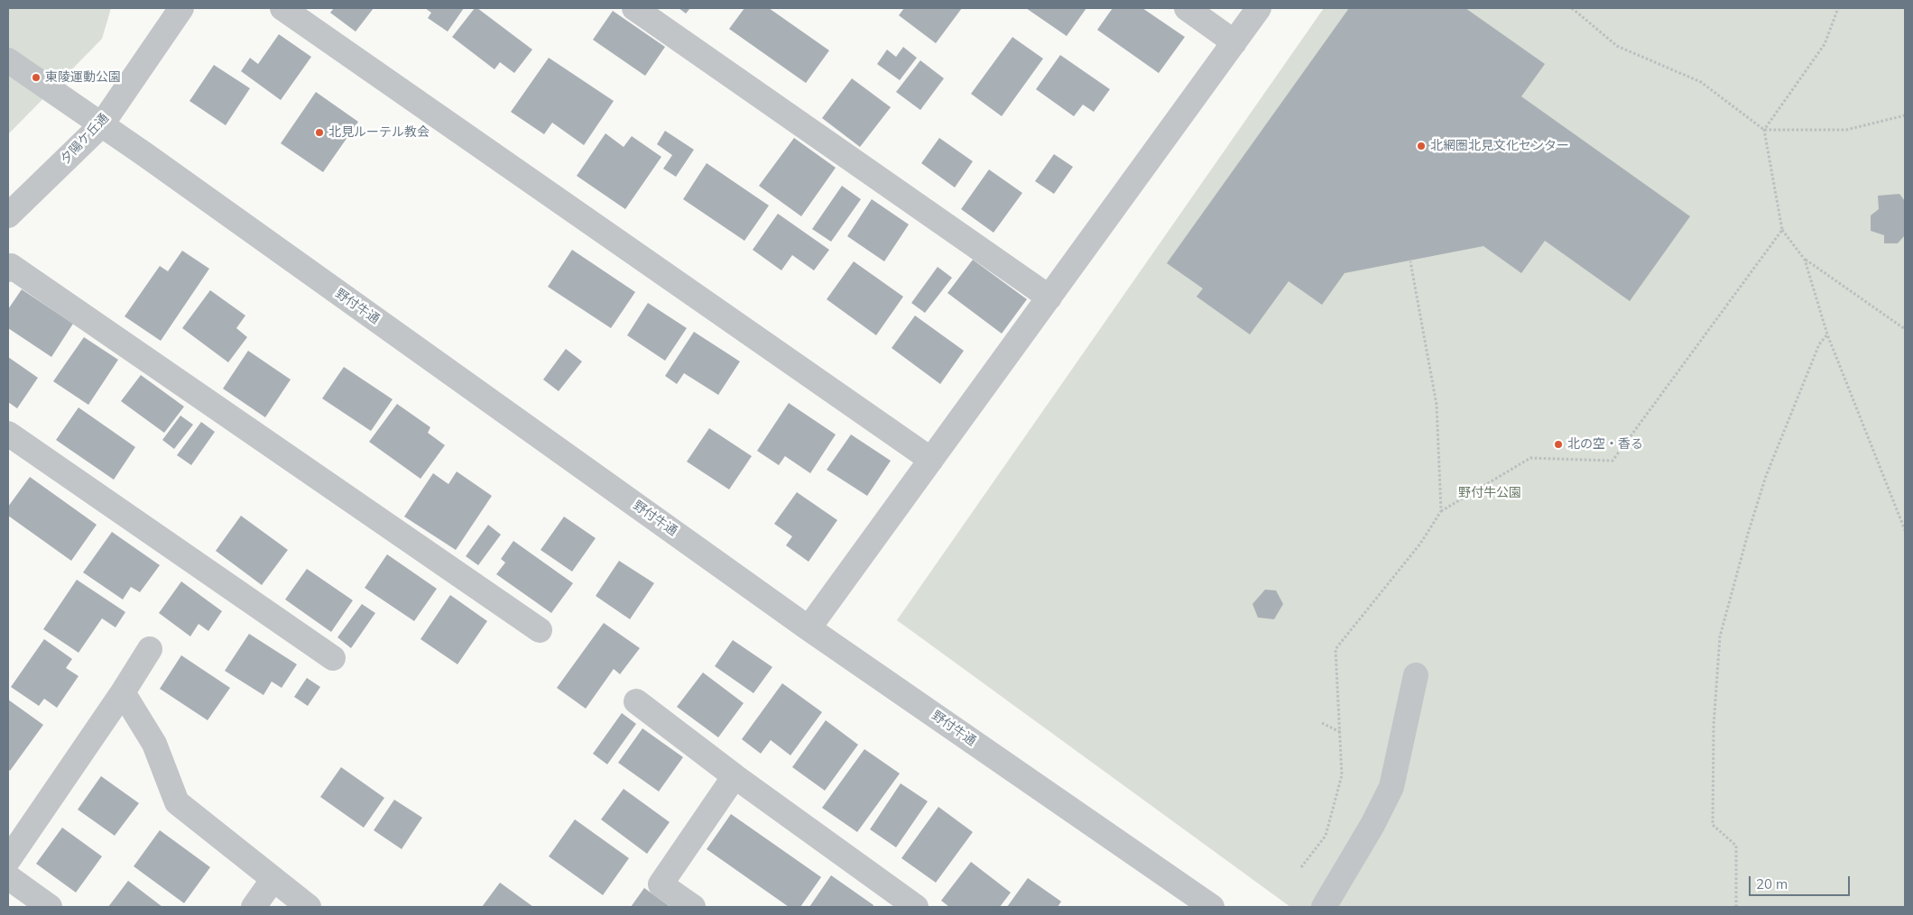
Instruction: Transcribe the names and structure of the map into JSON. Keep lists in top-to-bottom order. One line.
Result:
{"streets":{"street":["夕陽ケ丘通","野付牛通"]},"crossings":[["夕陽ケ丘通","野付牛通"]],"parks":["野付牛公園"],"places":["東陵運動公園","北見ルーテル教会","北網圏北見文化センター","北の空・香る"],"scale_bar":"20 m"}
